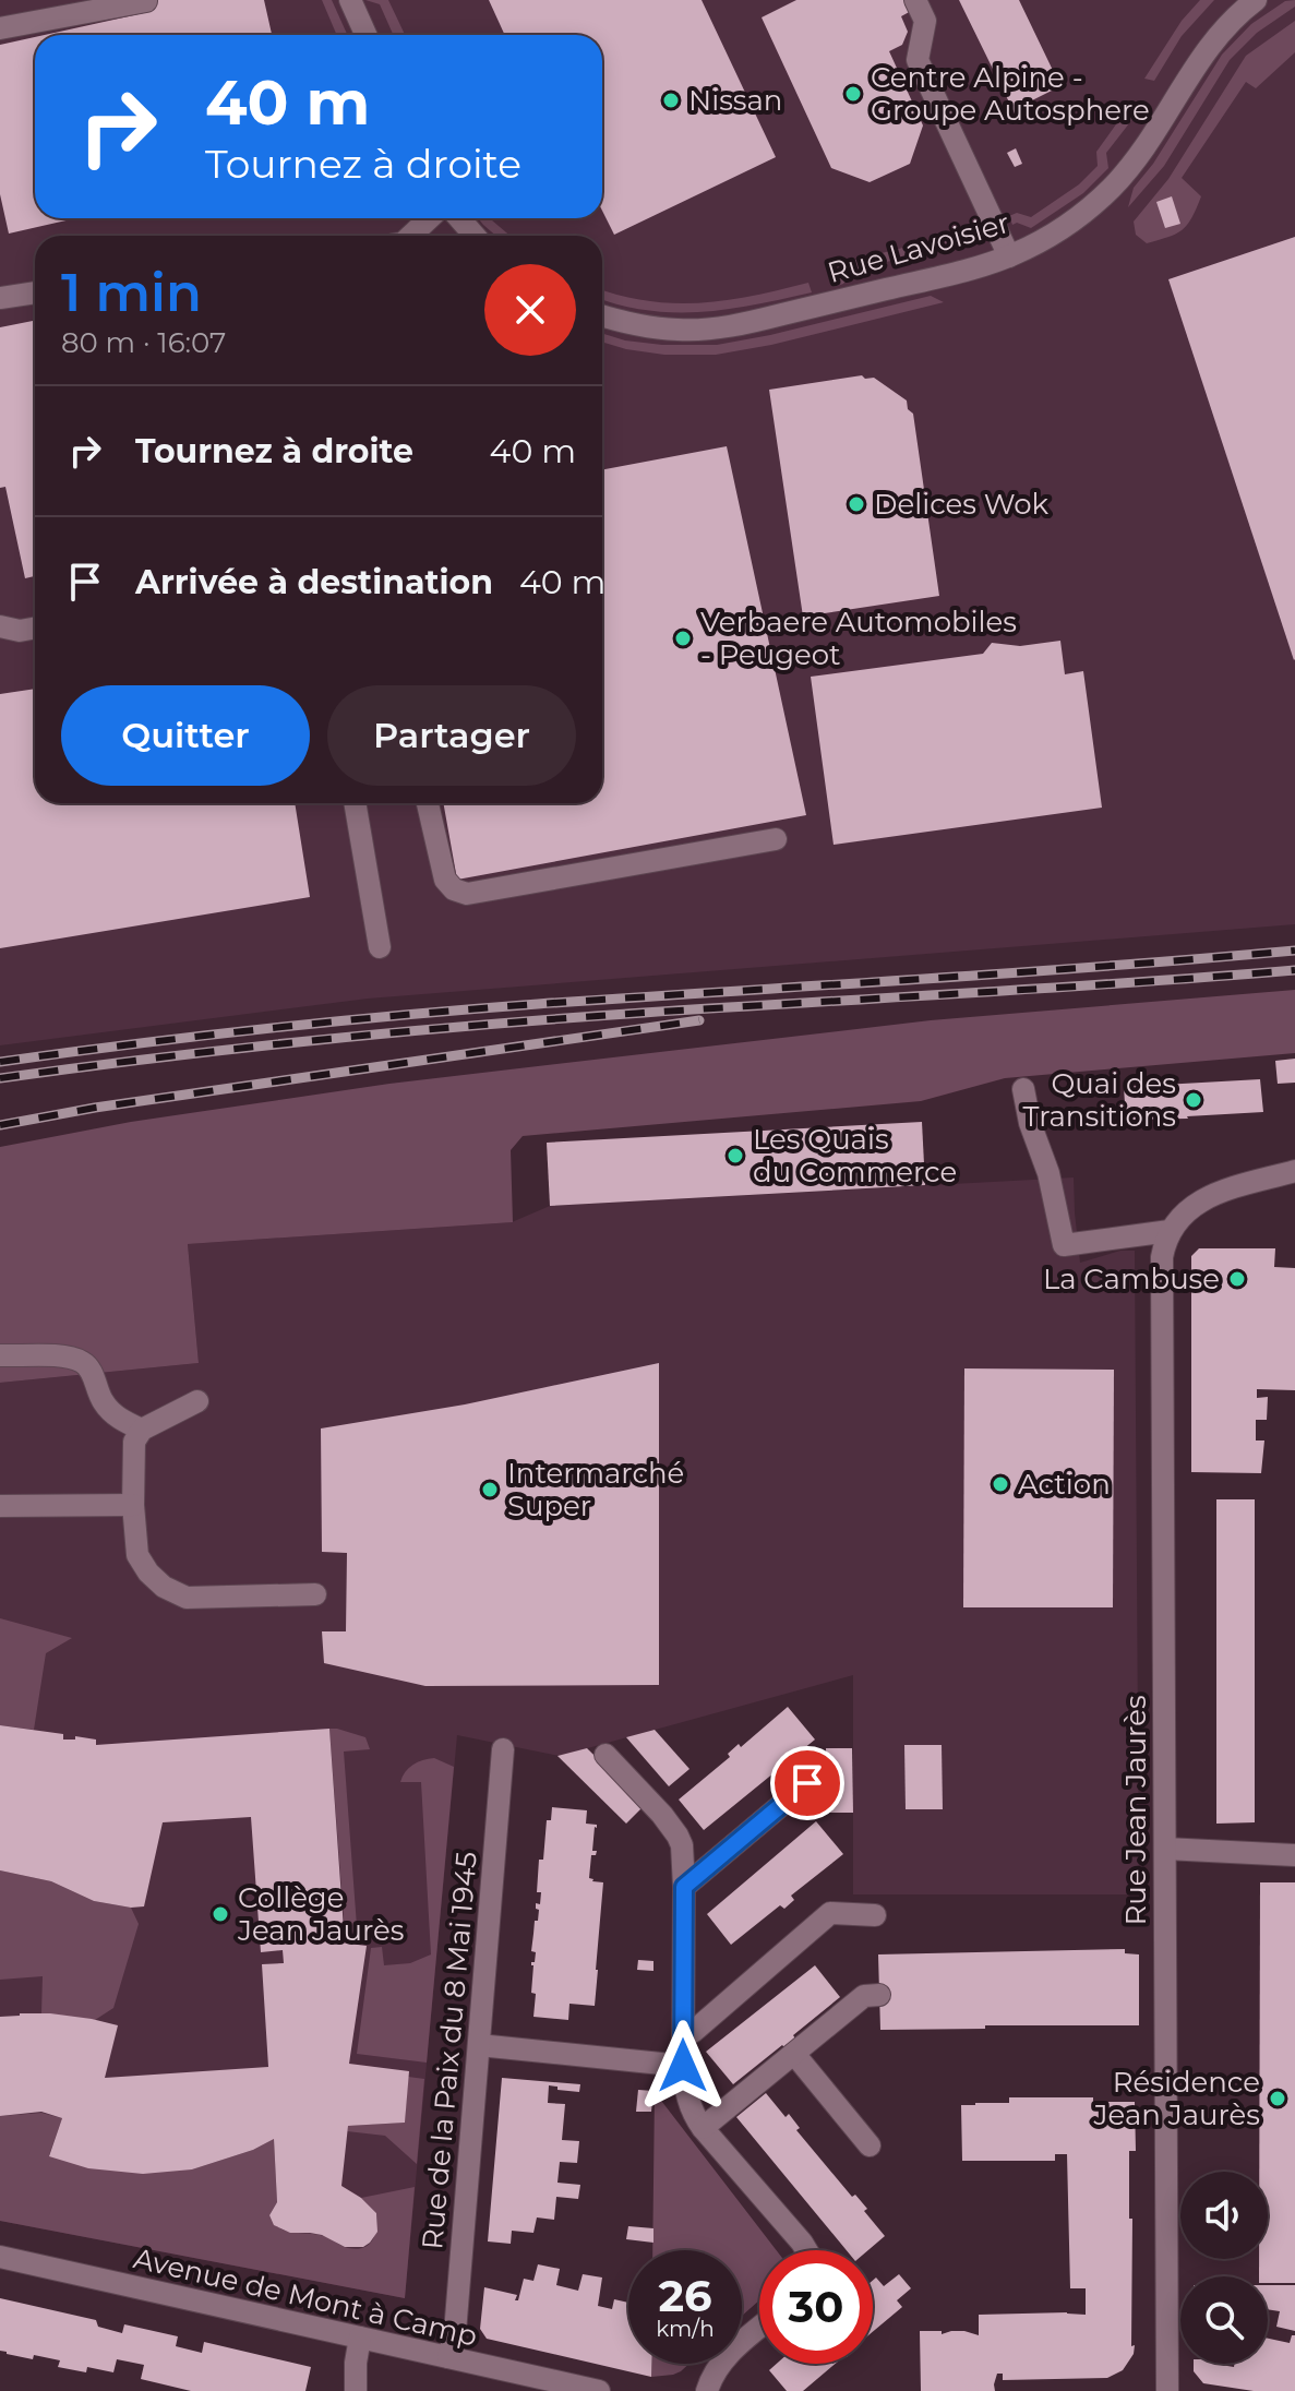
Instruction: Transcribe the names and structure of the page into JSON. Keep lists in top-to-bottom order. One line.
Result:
{"streets":{"street":["Rue Lavoisier","Rue Jean Jaurès","Rue de la Paix du 8 Mai 1945","Avenue de Mont à Camp"]},"crossings":[["Rue de la Paix du 8 Mai 1945","Avenue de Mont à Camp"]],"places":["Centre Alpine - Groupe Autosphere","Nissan","Delices Wok","Verbaere Automobiles - Peugeot","Quai des Transitions","Les Quais du Commerce","La Cambuse","Action","Intermarché Super","Collège Jean Jaurès","Résidence Jean Jaurès"],"page":{"turn":["40 m","Tournez à droite"],"heading":["1 min","80 m · 16:07"],"list":[{"name":"Tournez à droite","value":"40 m"},{"name":"Arrivée à destination","value":"40 m"}],"buttons":["Quitter","Partager"],"speed":"26 km/h","limit":"30"}}
